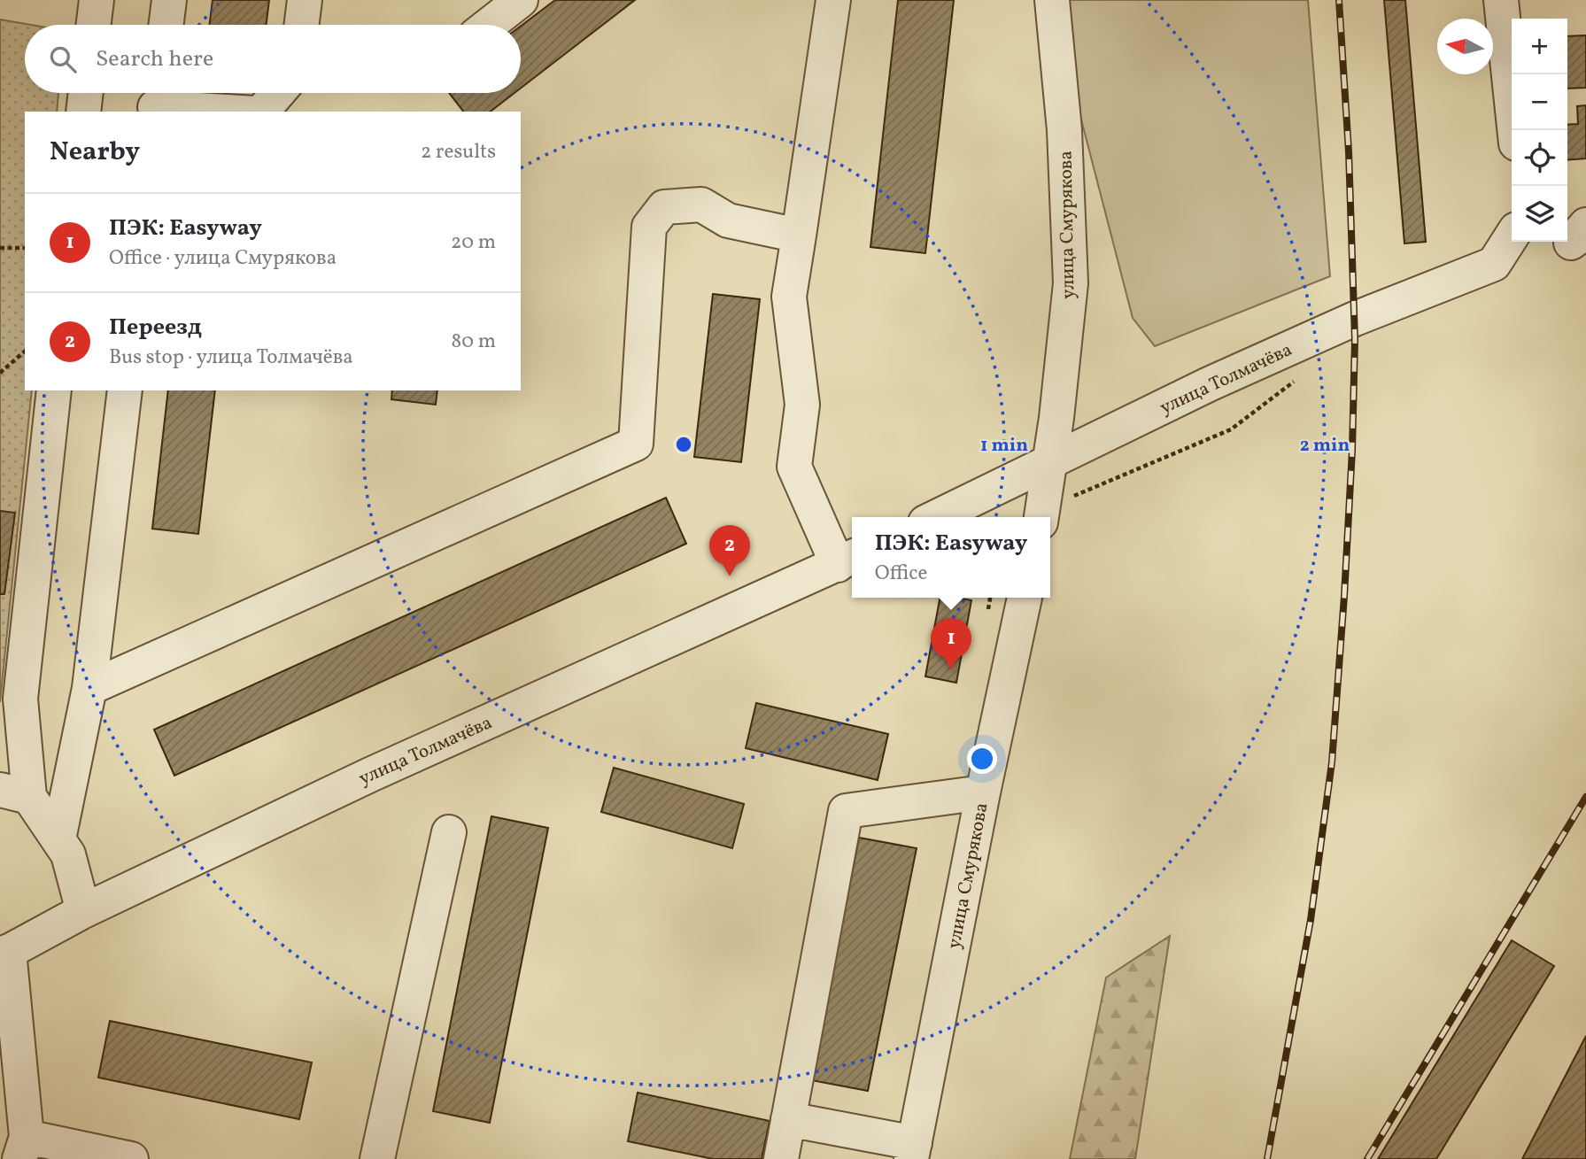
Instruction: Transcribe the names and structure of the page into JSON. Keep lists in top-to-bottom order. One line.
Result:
{"streets":{"street":["улица Смурякова","улица Толмачёва"]},"crossings":[["улица Смурякова","улица Толмачёва"]],"north":"left","page":{"map_buttons":["+","−"],"search":"Search here","heading":["Nearby","2 results"],"list":[{"mark":"1","name":"ПЭК: Easyway","note":"Office · улица Смурякова","value":"20 m"},{"mark":"2","name":"Переезд","note":"Bus stop · улица Толмачёва","value":"80 m"}],"popup":["ПЭК: Easyway","Office"],"pins":["2","1"]},"rings":["1 min","2 min"]}
